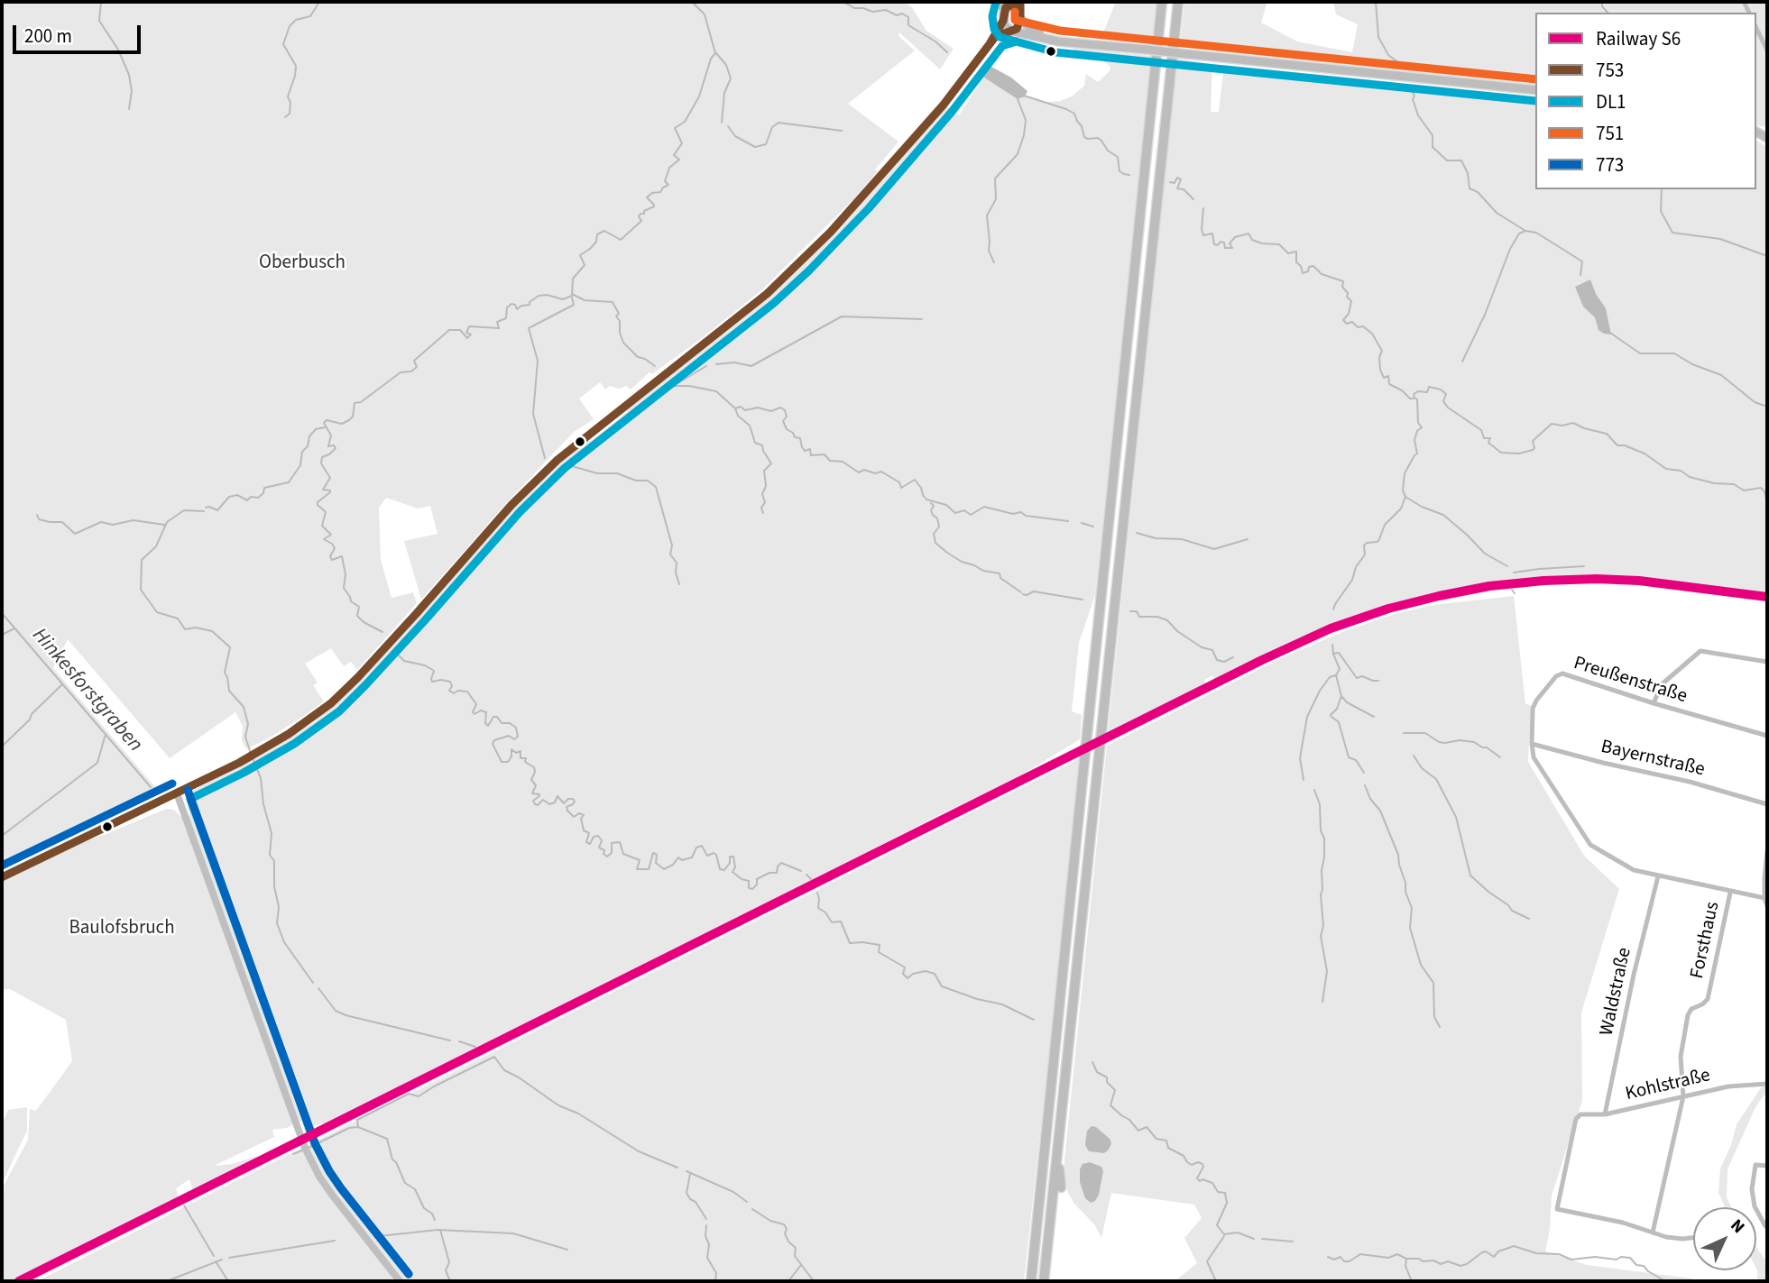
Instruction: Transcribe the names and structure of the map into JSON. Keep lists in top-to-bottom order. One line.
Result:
{"streets":{"street":["Preußenstraße","Bayernstraße","Forsthaus","Waldstraße","Kohlstraße"]},"crossings":[["Preußenstraße","Bayernstraße"],["Forsthaus","Kohlstraße"],["Waldstraße","Kohlstraße"]],"water":["Hinkesforstgraben"],"parks":["Oberbusch","Baulofsbruch"],"lines":["transit line 753","transit line DL1","transit line 751","rail line S6","transit line 773"],"legend":["Railway S6","753","DL1","751","773"],"scale_bar":"200 m","north":"top right"}
